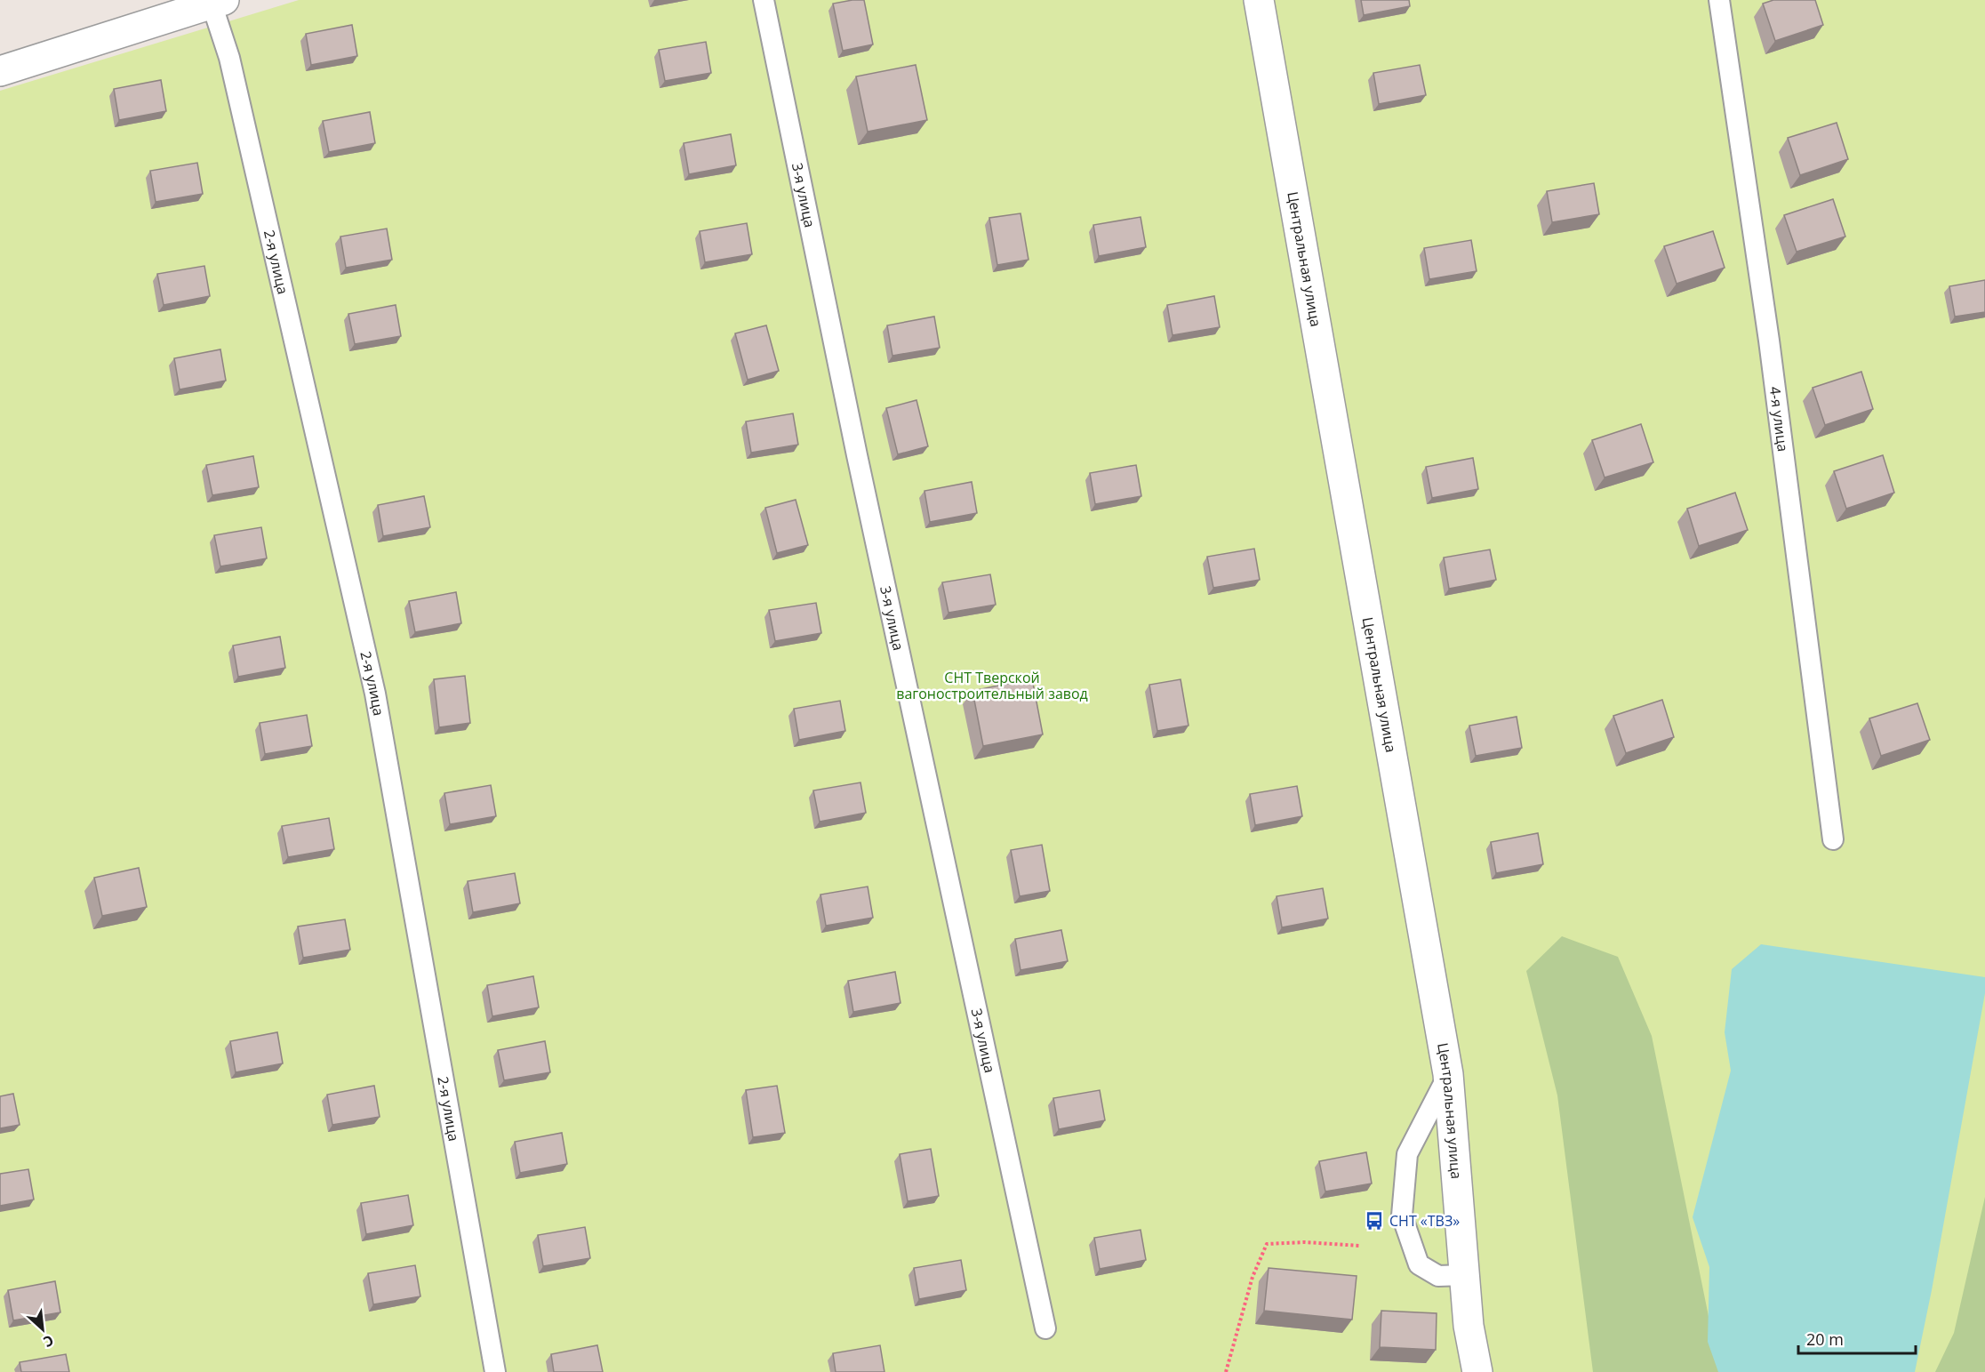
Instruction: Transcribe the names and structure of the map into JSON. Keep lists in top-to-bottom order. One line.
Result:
{"streets":{"street":["Центральная улица"],"lane":["3-я улица","2-я улица","4-я улица"]},"parks":["СНТ Тверской вагоностроительный завод"],"places":{"bus stop":["СНТ «ТВЗ»"]},"scale_bar":"20 m","north":"bottom right"}
